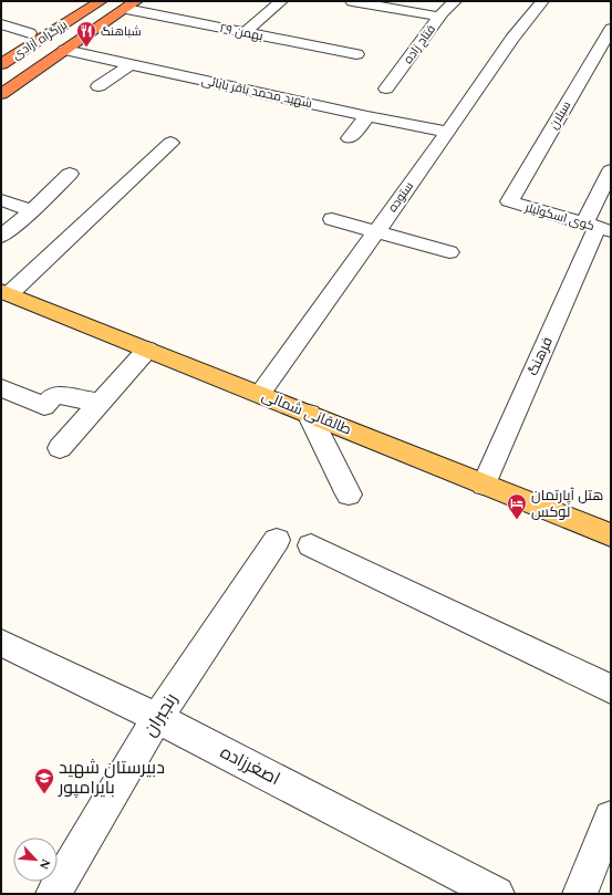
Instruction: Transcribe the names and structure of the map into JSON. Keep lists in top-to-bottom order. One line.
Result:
{"streets":{"highway":["بزرگراه آزادی"],"main road":["طالقانی شمالی"],"street":["۲۹ بهمن","فتاح زاده","شهید محمد باقر بابائی","سبلان","ستوده","کوی اسکوئیلر","فرهنگ","رنجبران","اصغرزاده"]},"crossings":[["۲۹ بهمن","بزرگراه آزادی"],["بزرگراه آزادی","شهید محمد باقر بابائی"],["شهید محمد باقر بابائی","ستوده"],["سبلان","کوی اسکوئیلر"],["ستوده","طالقانی شمالی"],["کوی اسکوئیلر","فرهنگ"],["فرهنگ","طالقانی شمالی"],["رنجبران","اصغرزاده"]],"places":{"restaurant":["شباهنگ"],"hotel":["هتل آپارتمان لوکس"],"school or university":["دبیرستان شهید بایرامپور"]},"north":"bottom right"}
